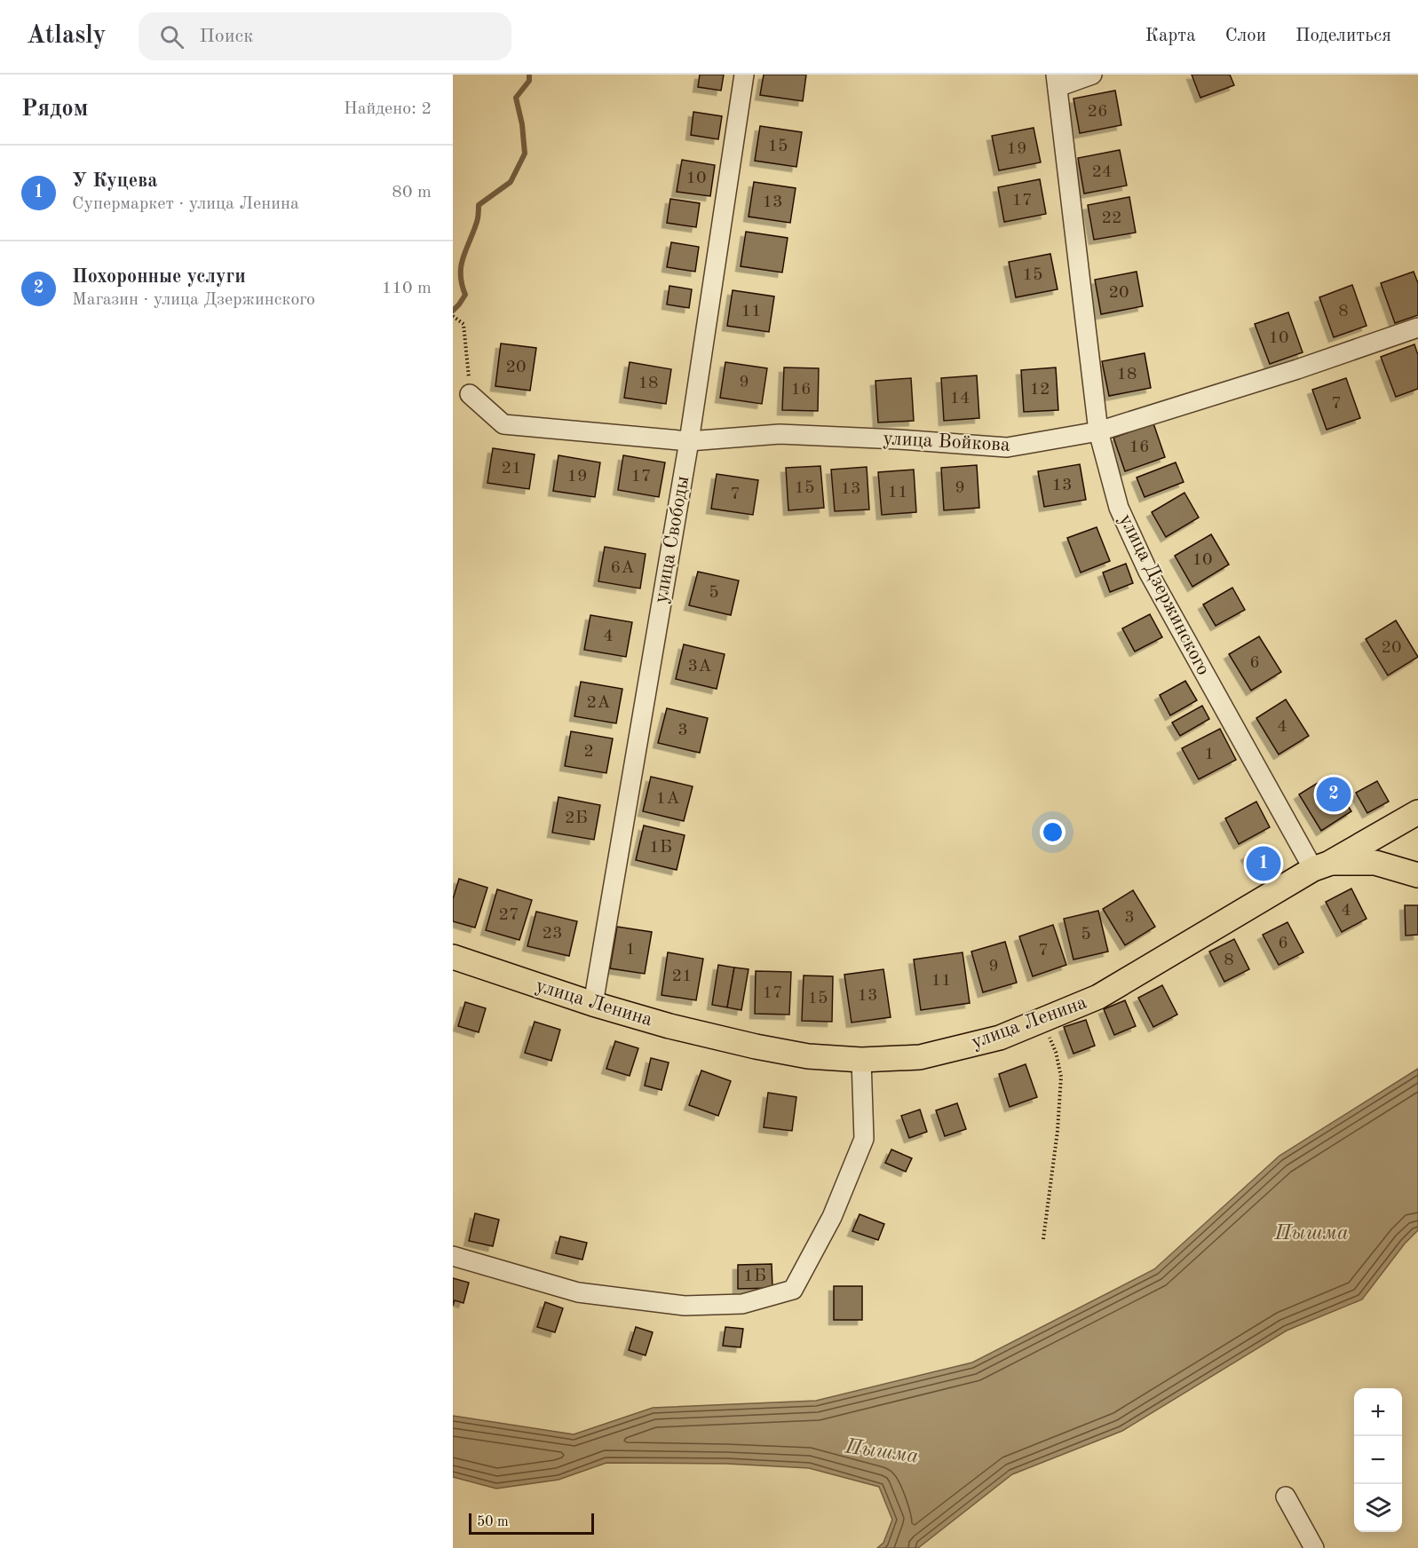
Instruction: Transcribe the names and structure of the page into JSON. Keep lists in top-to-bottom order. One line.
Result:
{"streets":{"main road":["улица Ленина"],"street":["улица Войкова","улица Свободы","улица Дзержинского"]},"crossings":[["улица Войкова","улица Свободы"],["улица Войкова","улица Дзержинского"],["улица Свободы","улица Ленина"],["улица Дзержинского","улица Ленина"]],"water":["Пышма"],"house_numbers":["26","15","19","24","10","17","13","22","15","20","11","8","10","20","18","9","18","16","12","14","7","16","21","19","17","13","15","9","13","11","7","10","6А","5","4","20","6","3А","2А","4","3","2","1","1А","2Б","1Б","4","27","3","23","5","6","1","7","8","9","21","11","17","13","15","1Б"],"scale_bar":"50 m","page":{"header":"Atlasly","search":"Поиск","nav":["Карта","Слои","Поделиться"],"heading":["Рядом","Найдено: 2"],"list":[{"mark":"1","name":"У Куцева","note":"Супермаркет · улица Ленина","value":"80 m"},{"mark":"2","name":"Похоронные услуги","note":"Магазин · улица Дзержинского","value":"110 m"}],"pins":["2","1"],"map_buttons":["+","−"],"scale":"50 m"}}
